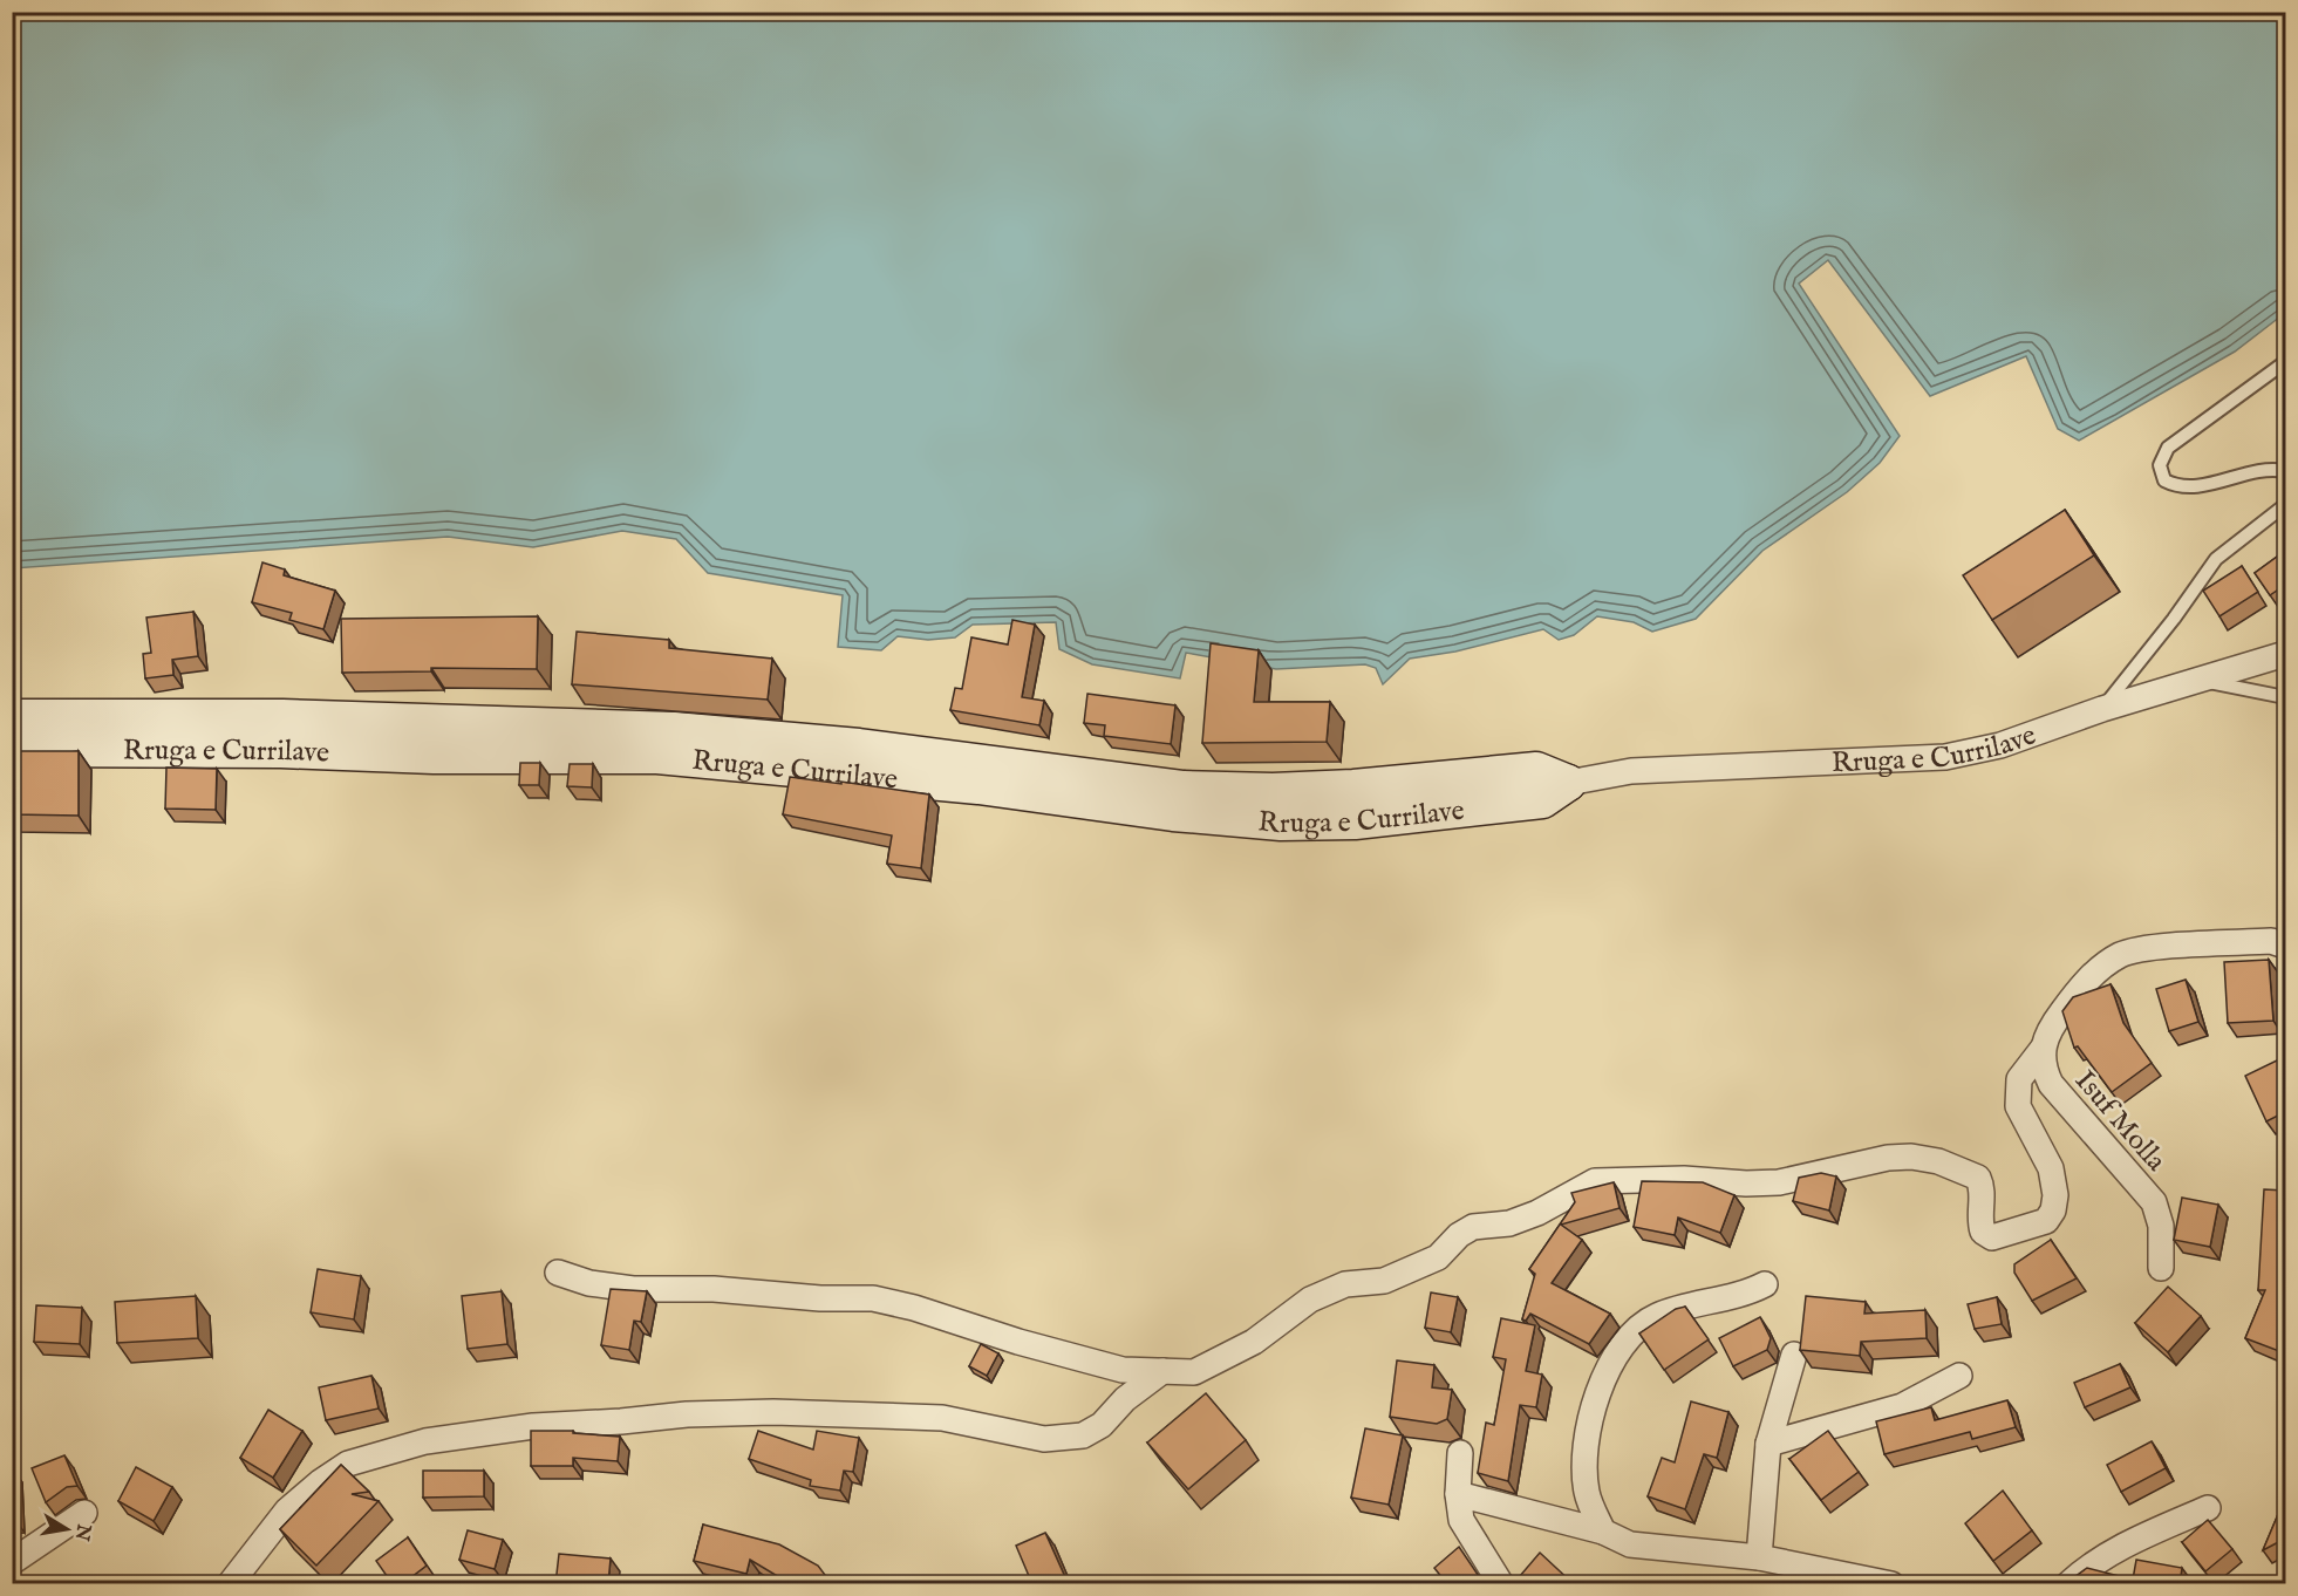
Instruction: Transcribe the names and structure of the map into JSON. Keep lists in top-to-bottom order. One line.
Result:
{"streets":{"main road":["Rruga e Currilave"],"street":["Isuf Molla"]},"north":"right"}
